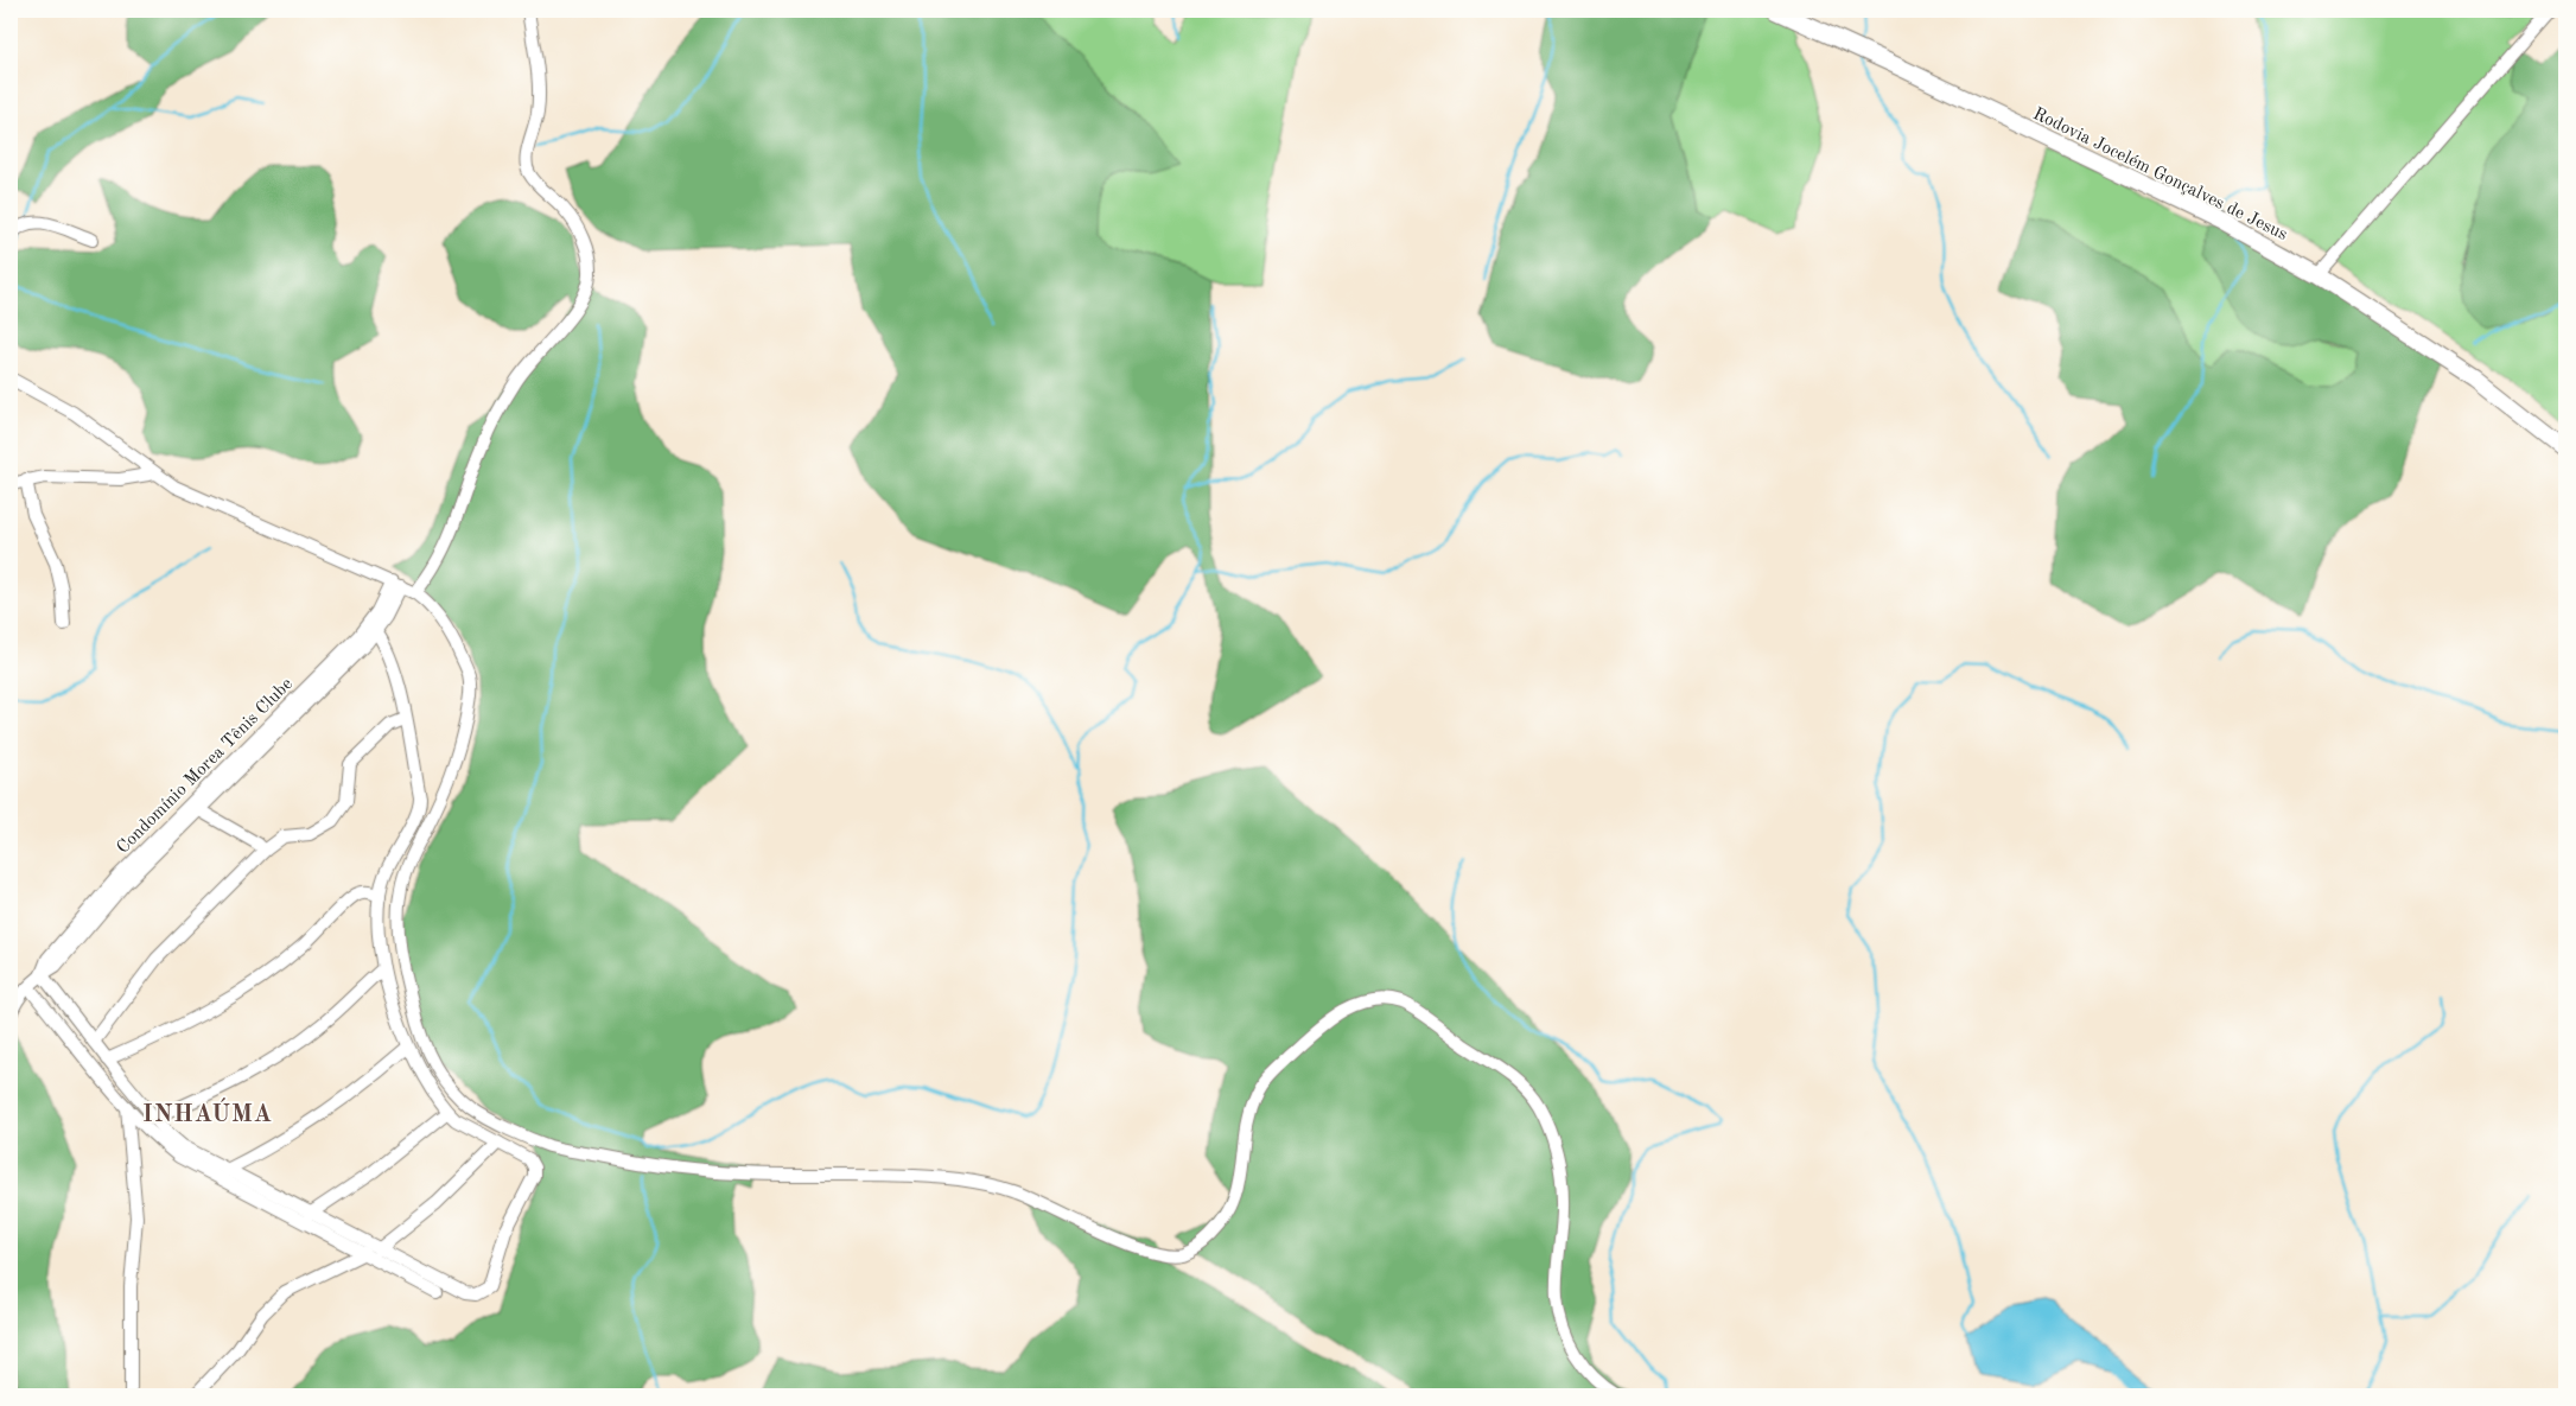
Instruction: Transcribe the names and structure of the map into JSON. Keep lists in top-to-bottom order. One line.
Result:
{"streets":{"main road":["Rodovia Jocelém Gonçalves de Jesus"],"street":["Condomínio Morea Tênis Clube"]},"districts":["INHAÚMA"]}
